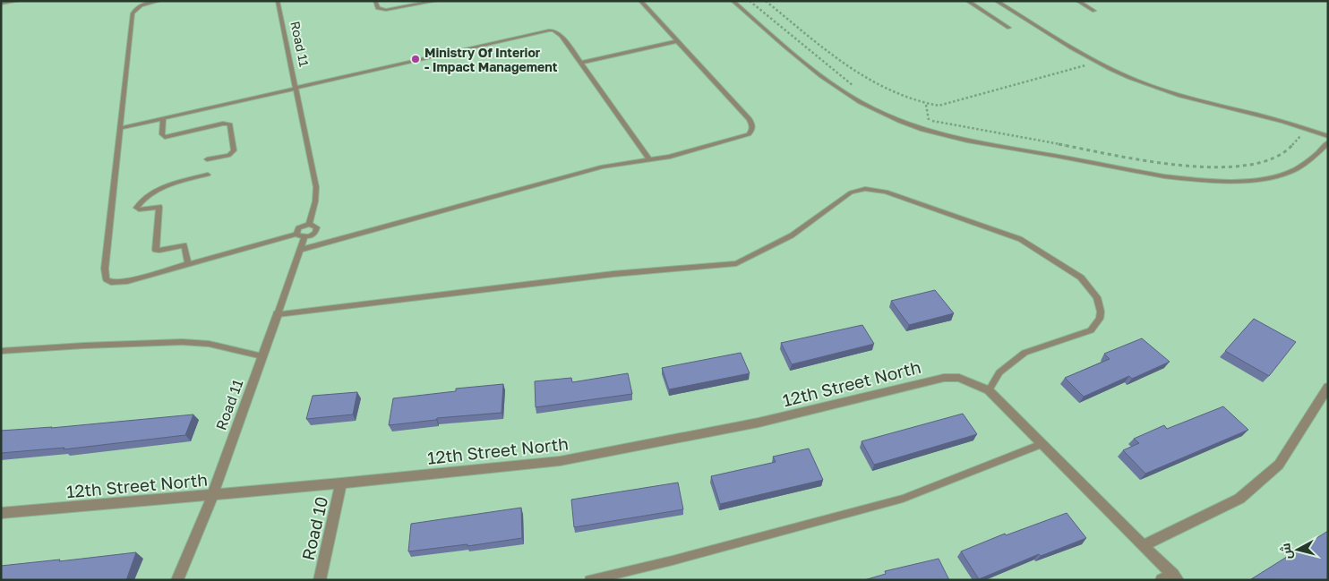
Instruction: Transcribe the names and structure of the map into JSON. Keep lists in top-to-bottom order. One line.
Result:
{"streets":{"street":["Road 11","12th Street North","Road 10"]},"crossings":[["Road 11","12th Street North"],["12th Street North","Road 10"]],"places":["Ministry Of Interior - Impact Management"],"north":"left"}
